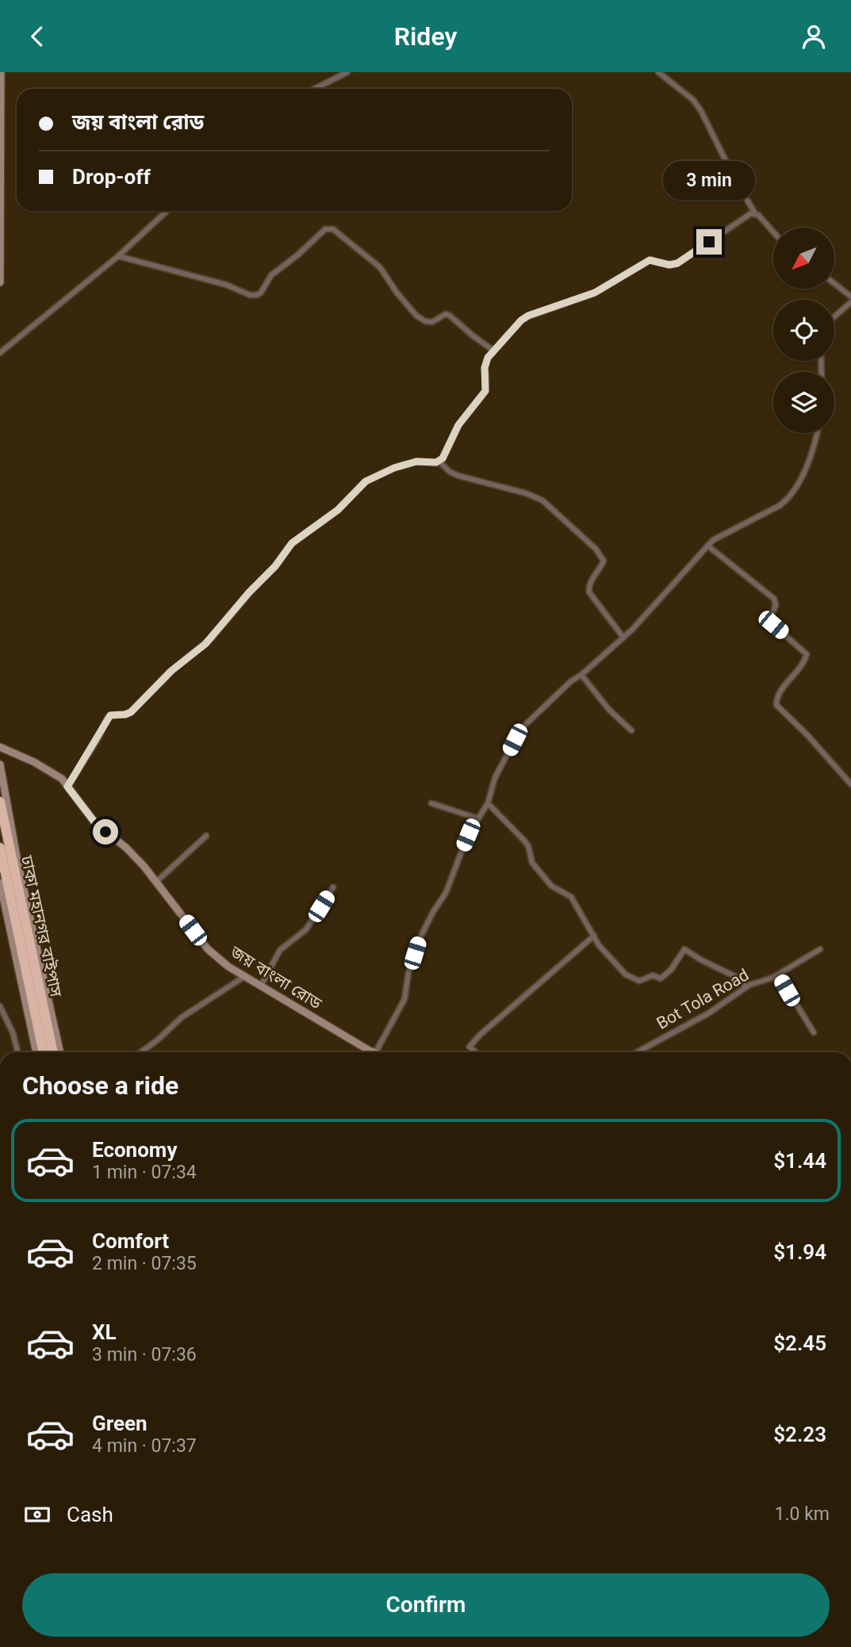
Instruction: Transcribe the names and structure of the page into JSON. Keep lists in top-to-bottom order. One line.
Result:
{"streets":{"highway":["ঢাকা মহানগর বাইপাস"],"main road":["জয় বাংলা রোড"],"street":["Bot Tola Road"]},"north":"bottom left","page":{"header":"Ridey","banner":["জয় বাংলা রোড","Drop-off"],"bubble":"3 min","heading":"Choose a ride","list":[{"name":"Economy","note":"1 min · 07:34","value":"$1.44"},{"name":"Comfort","note":"2 min · 07:35","value":"$1.94"},{"name":"XL","note":"3 min · 07:36","value":"$2.45"},{"name":"Green","note":"4 min · 07:37","value":"$2.23"}],"pay":["Cash","1.0 km"],"buttons":"Confirm"}}
